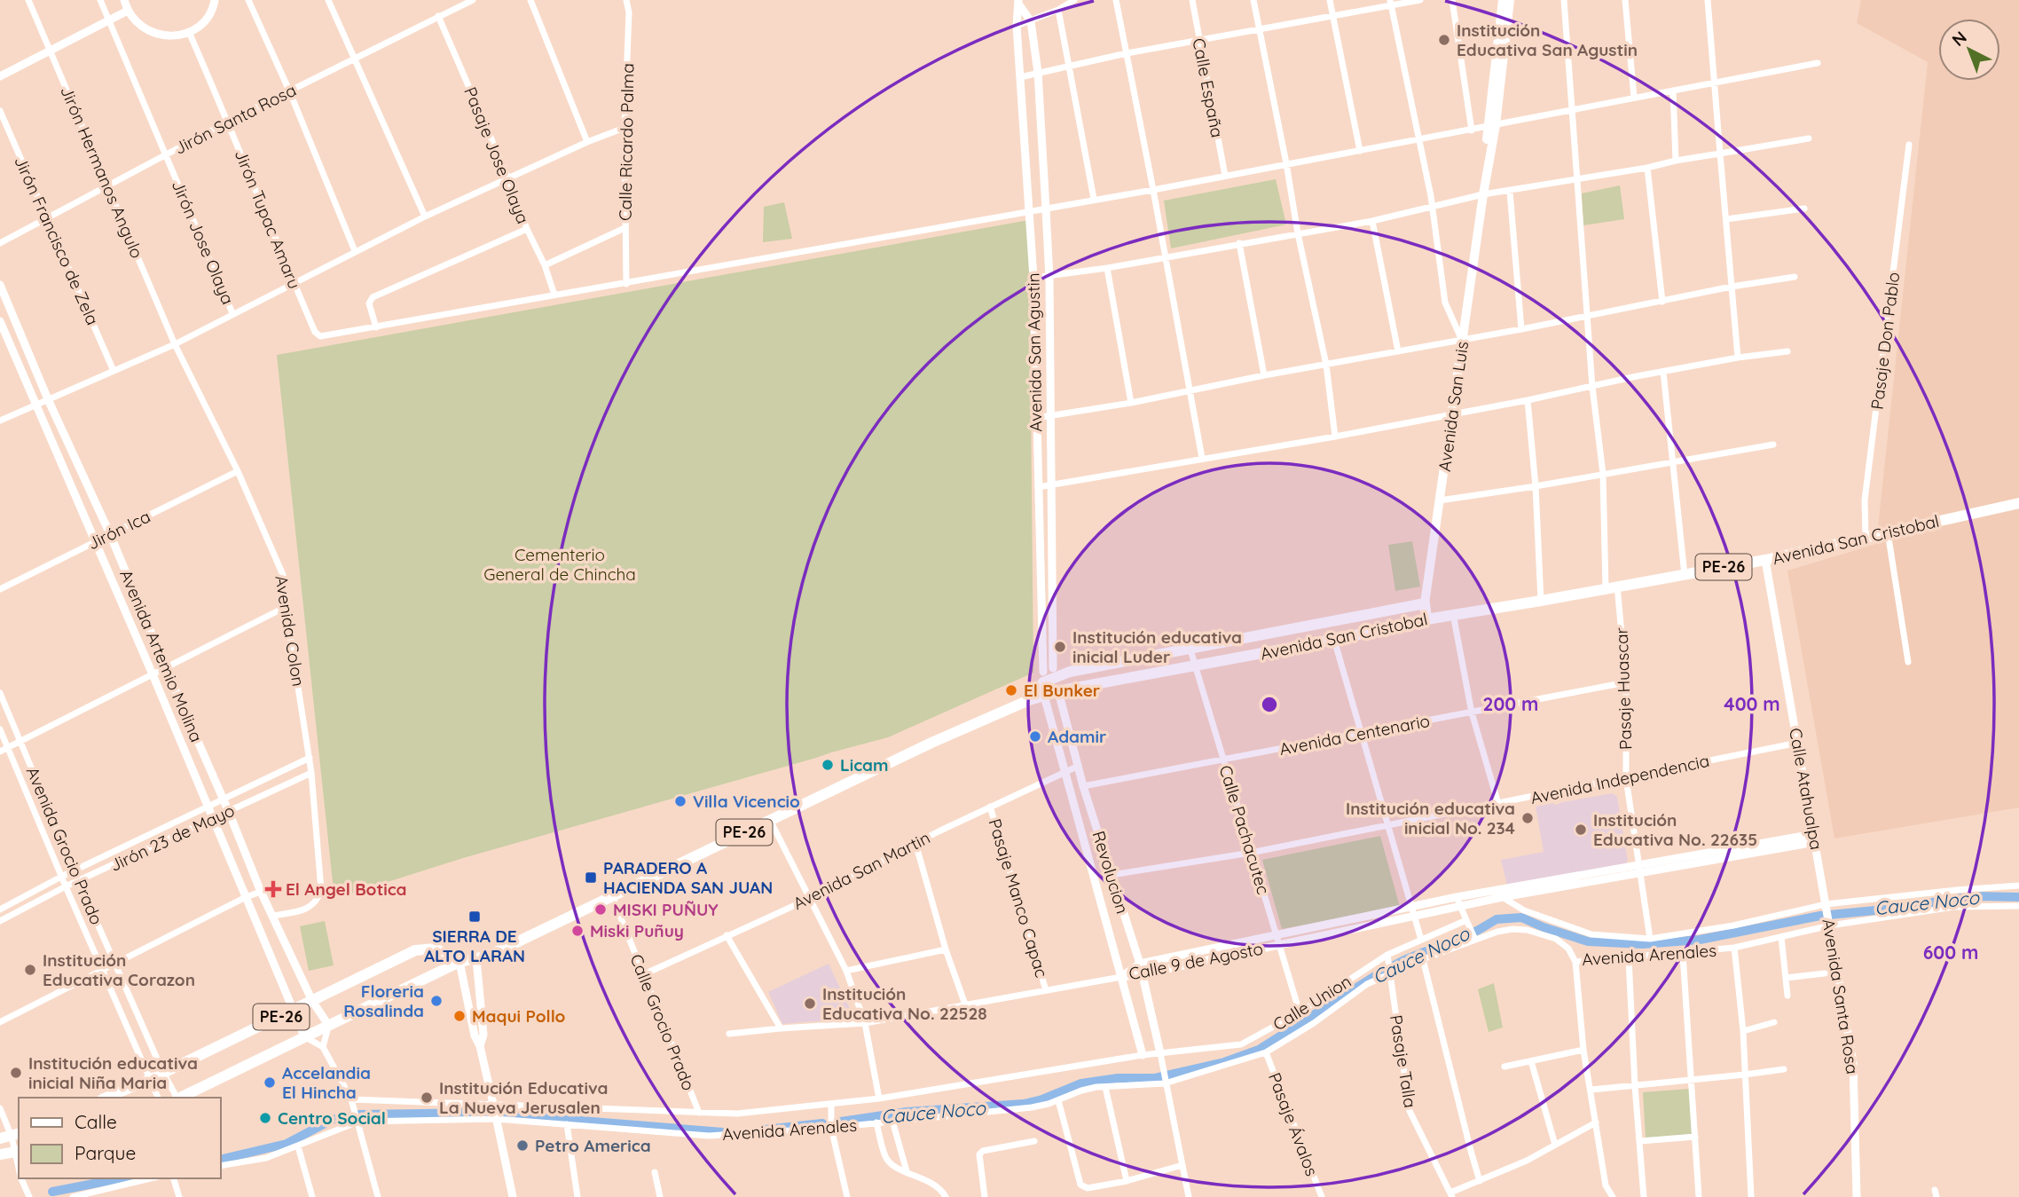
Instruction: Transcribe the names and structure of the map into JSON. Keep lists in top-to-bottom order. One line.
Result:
{"streets":{"highway":["Avenida San Luis","Avenida San Cristobal","PE-26"],"street":["Calle España","Jirón Santa Rosa","Calle Ricardo Palma","Pasaje Jose Olaya","Jirón Hermanos Angulo","Jirón Tupac Amaru","Jirón Francisco de Zela","Jirón Jose Olaya","Pasaje Don Pablo","Avenida San Agustin","Jirón Ica","Avenida Colon","Avenida Artemio Molina","Pasaje Huascar","Avenida Centenario","Avenida Independencia","Calle Atahualpa","Calle Pachacutec","Jirón 23 de Mayo","Avenida Grocio Prado","Avenida San Martin","Revolucion","Pasaje Manco Capac","Avenida Arenales","Calle 9 de Agosto","Avenida Santa Rosa","Calle Union","Calle Grocio Prado","Pasaje Talla","Pasaje Ávalos"]},"crossings":[["Jirón Santa Rosa","Pasaje Jose Olaya"],["Jirón Santa Rosa","Jirón Hermanos Angulo"],["Jirón Santa Rosa","Jirón Tupac Amaru"],["Jirón Santa Rosa","Jirón Francisco de Zela"],["Jirón Santa Rosa","Jirón Jose Olaya"],["Jirón Hermanos Angulo","Avenida Colon"],["Pasaje Don Pablo","Avenida San Cristobal"],["Avenida San Agustin","Avenida San Cristobal"],["Avenida San Agustin","Revolucion"],["Avenida San Luis","Avenida San Cristobal"],["Jirón Ica","Avenida Colon"],["Jirón Ica","Avenida Artemio Molina"],["Avenida San Cristobal","PE-26"],["Avenida San Cristobal","Pasaje Huascar"],["Avenida San Cristobal","Calle Atahualpa"],["Avenida San Cristobal","Calle Pachacutec"],["Avenida San Cristobal","Revolucion"],["Avenida San Cristobal","Calle Grocio Prado"],["PE-26","Avenida Artemio Molina"],["PE-26","Avenida Grocio Prado"],["Avenida Colon","Avenida Artemio Molina"],["Avenida Colon","Jirón 23 de Mayo"],["Avenida Artemio Molina","Jirón 23 de Mayo"],["Pasaje Huascar","Avenida Centenario"],["Pasaje Huascar","Avenida Independencia"],["Pasaje Huascar","Avenida Arenales"],["Pasaje Huascar","Calle 9 de Agosto"],["Avenida Centenario","Calle Pachacutec"],["Avenida Centenario","Revolucion"],["Avenida Independencia","Calle Atahualpa"],["Avenida Independencia","Calle Pachacutec"],["Avenida Independencia","Revolucion"],["Calle Atahualpa","Avenida Arenales"],["Calle Atahualpa","Calle 9 de Agosto"],["Calle Atahualpa","Avenida Santa Rosa"],["Calle Pachacutec","Calle 9 de Agosto"],["Calle Pachacutec","Calle Union"],["Jirón 23 de Mayo","Avenida Grocio Prado"],["Avenida San Martin","Revolucion"],["Avenida San Martin","Pasaje Manco Capac"],["Avenida San Martin","Calle Grocio Prado"],["Revolucion","Avenida Arenales"],["Revolucion","Calle 9 de Agosto"],["Revolucion","Calle Union"],["Avenida Arenales","Calle 9 de Agosto"],["Avenida Arenales","Avenida Santa Rosa"],["Avenida Arenales","Calle Union"],["Avenida Arenales","Calle Grocio Prado"],["Avenida Arenales","Pasaje Talla"],["Avenida Arenales","Pasaje Ávalos"],["Calle Union","Pasaje Talla"]],"water":["Cauce Noco"],"parks":["Cementerio General de Chincha"],"places":{"other":["Institución Educativa San Agustin","Institución educativa inicial Luder","El Bunker","Adamir","Licam","Villa Vicencio","Institución educativa inicial No. 234","Institución Educativa No. 22635","MISKI PUÑUY","Miski Puñuy","Institución Educativa Corazon","Floreria Rosalinda","Institución Educativa No. 22528","Maqui Pollo","Institución educativa inicial Niña Maria","Accelandia El Hincha","Institución Educativa La Nueva Jerusalen","Centro Social","Petro America"],"transit":["PARADERO A HACIENDA SAN JUAN","SIERRA DE ALTO LARAN"],"health":["El Angel Botica"]},"legend":["Calle","Parque"],"north":"top left","rings":["200 m","400 m","600 m"]}
